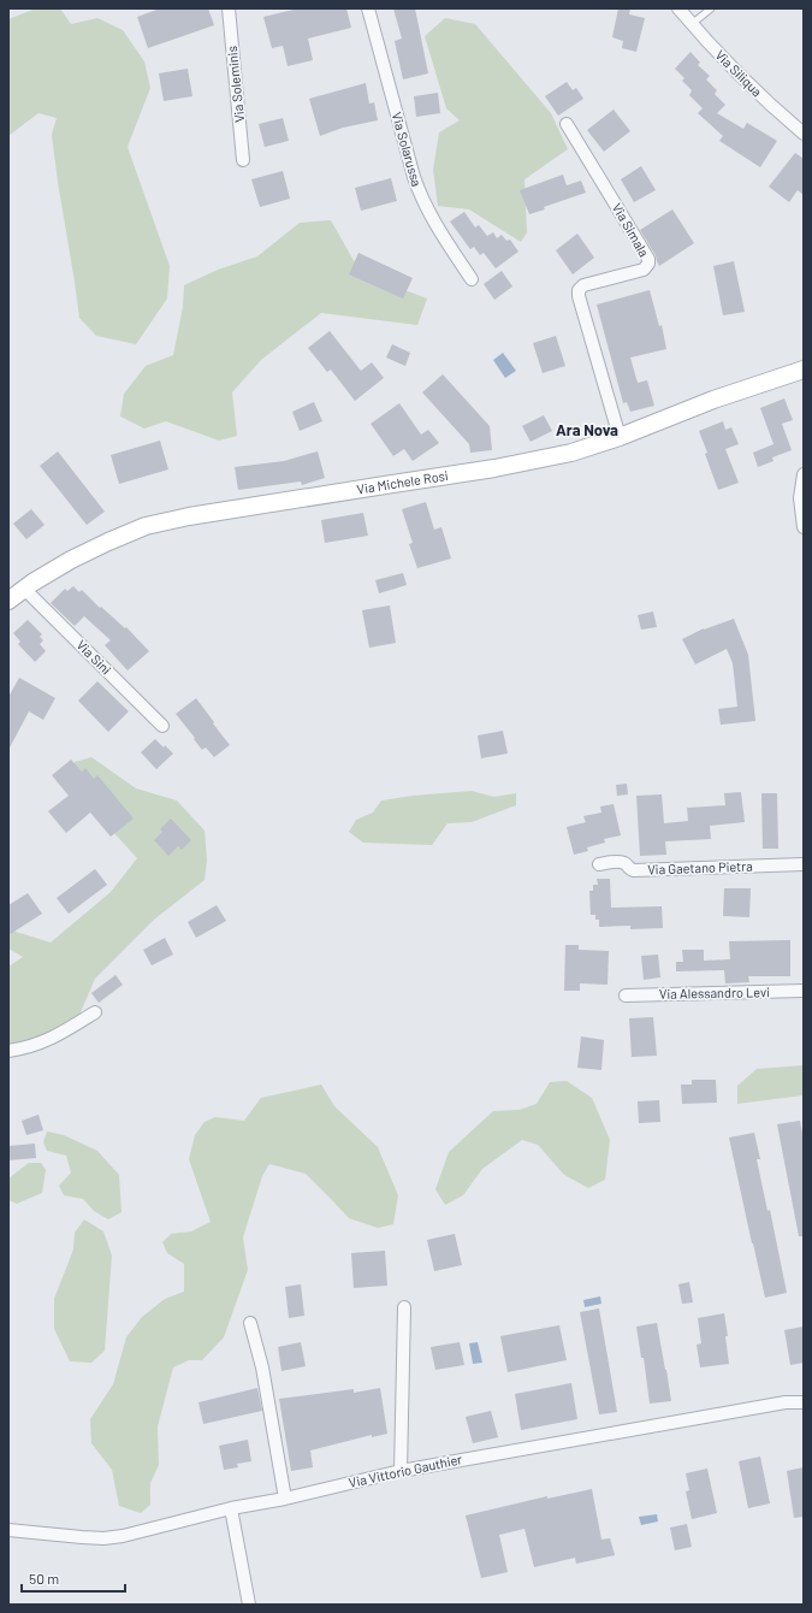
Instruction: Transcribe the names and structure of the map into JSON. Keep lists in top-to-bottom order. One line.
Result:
{"streets":{"street":["Via Siliqua","Via Soleminis","Via Solarussa","Via Simala","Via Michele Rosi","Via Sini","Via Gaetano Pietra","Via Alessandro Levi","Via Vittorio Gauthier"]},"crossings":[["Via Simala","Via Michele Rosi"],["Via Michele Rosi","Via Sini"]],"districts":["Ara Nova"],"scale_bar":"50 m"}
